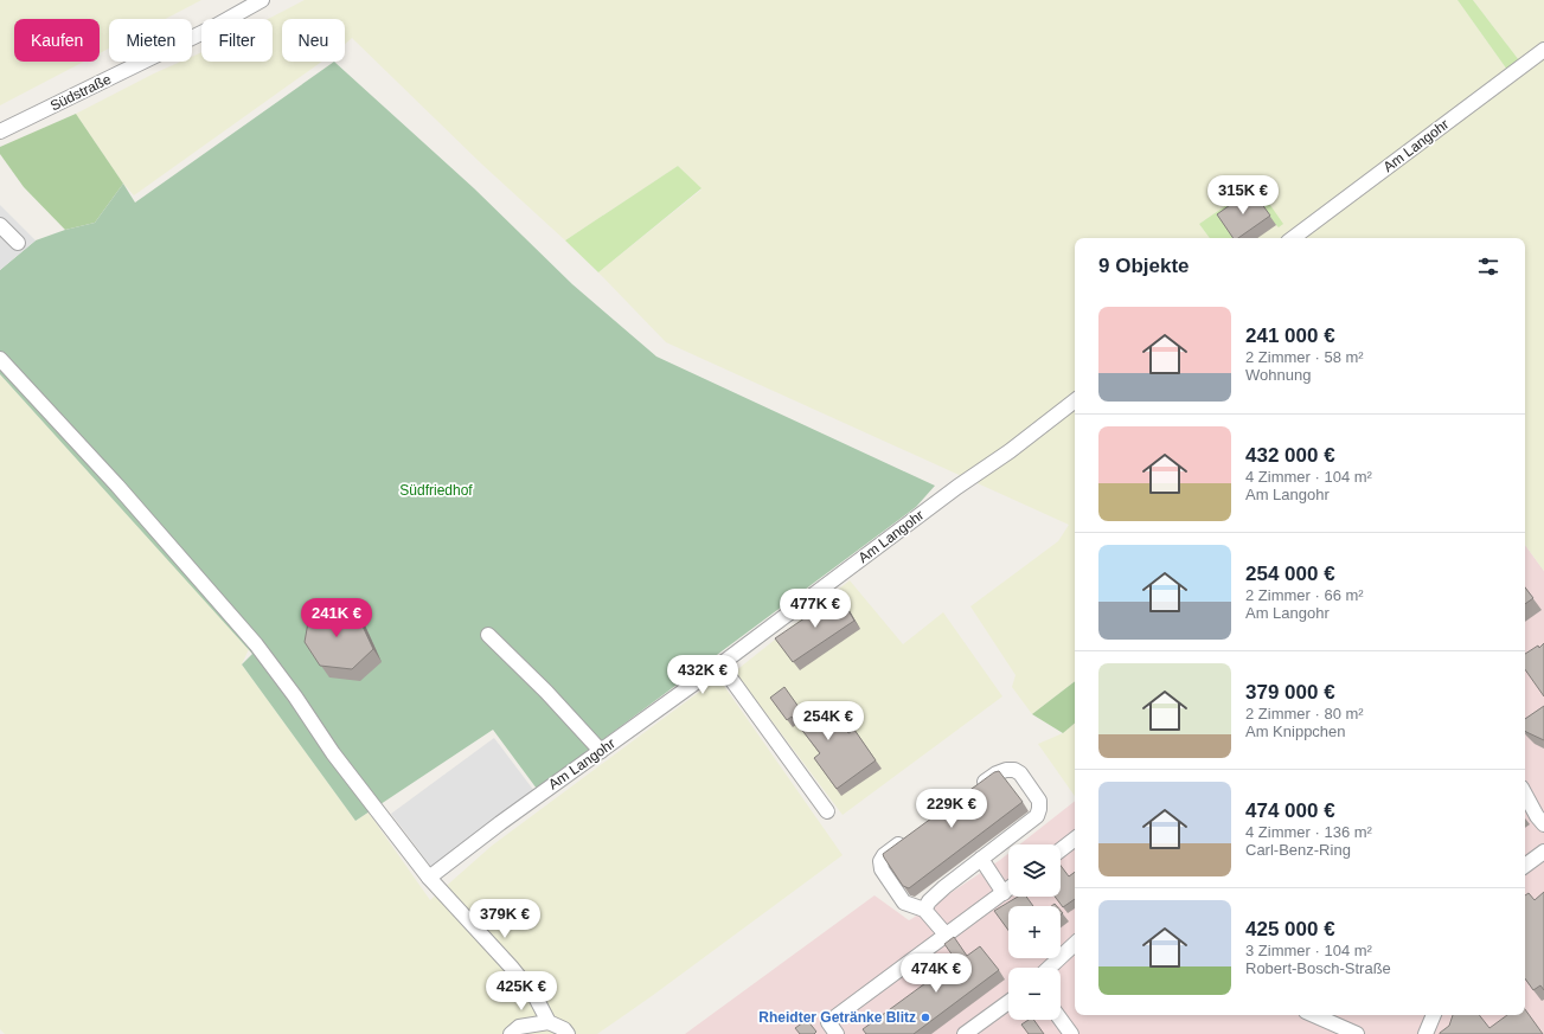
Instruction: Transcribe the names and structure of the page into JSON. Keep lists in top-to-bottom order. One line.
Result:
{"streets":{"street":["Südstraße","Am Langohr"]},"parks":["Südfriedhof"],"places":["Rheidter Getränke Blitz"],"page":{"chip":["Kaufen","Mieten","Filter","Neu"],"price":["315K €","477K €","241K €","432K €","254K €","229K €","379K €","474K €","425K €"],"heading":"9 Objekte","list":[{"name":"241 000 €","note":"2 Zimmer · 58 m² · Wohnung"},{"name":"432 000 €","note":"4 Zimmer · 104 m² · Am Langohr"},{"name":"254 000 €","note":"2 Zimmer · 66 m² · Am Langohr"},{"name":"379 000 €","note":"2 Zimmer · 80 m² · Am Knippchen"},{"name":"474 000 €","note":"4 Zimmer · 136 m² · Carl-Benz-Ring"},{"name":"425 000 €","note":"3 Zimmer · 104 m² · Robert-Bosch-Straße"}],"map_buttons":["+","−"]}}
